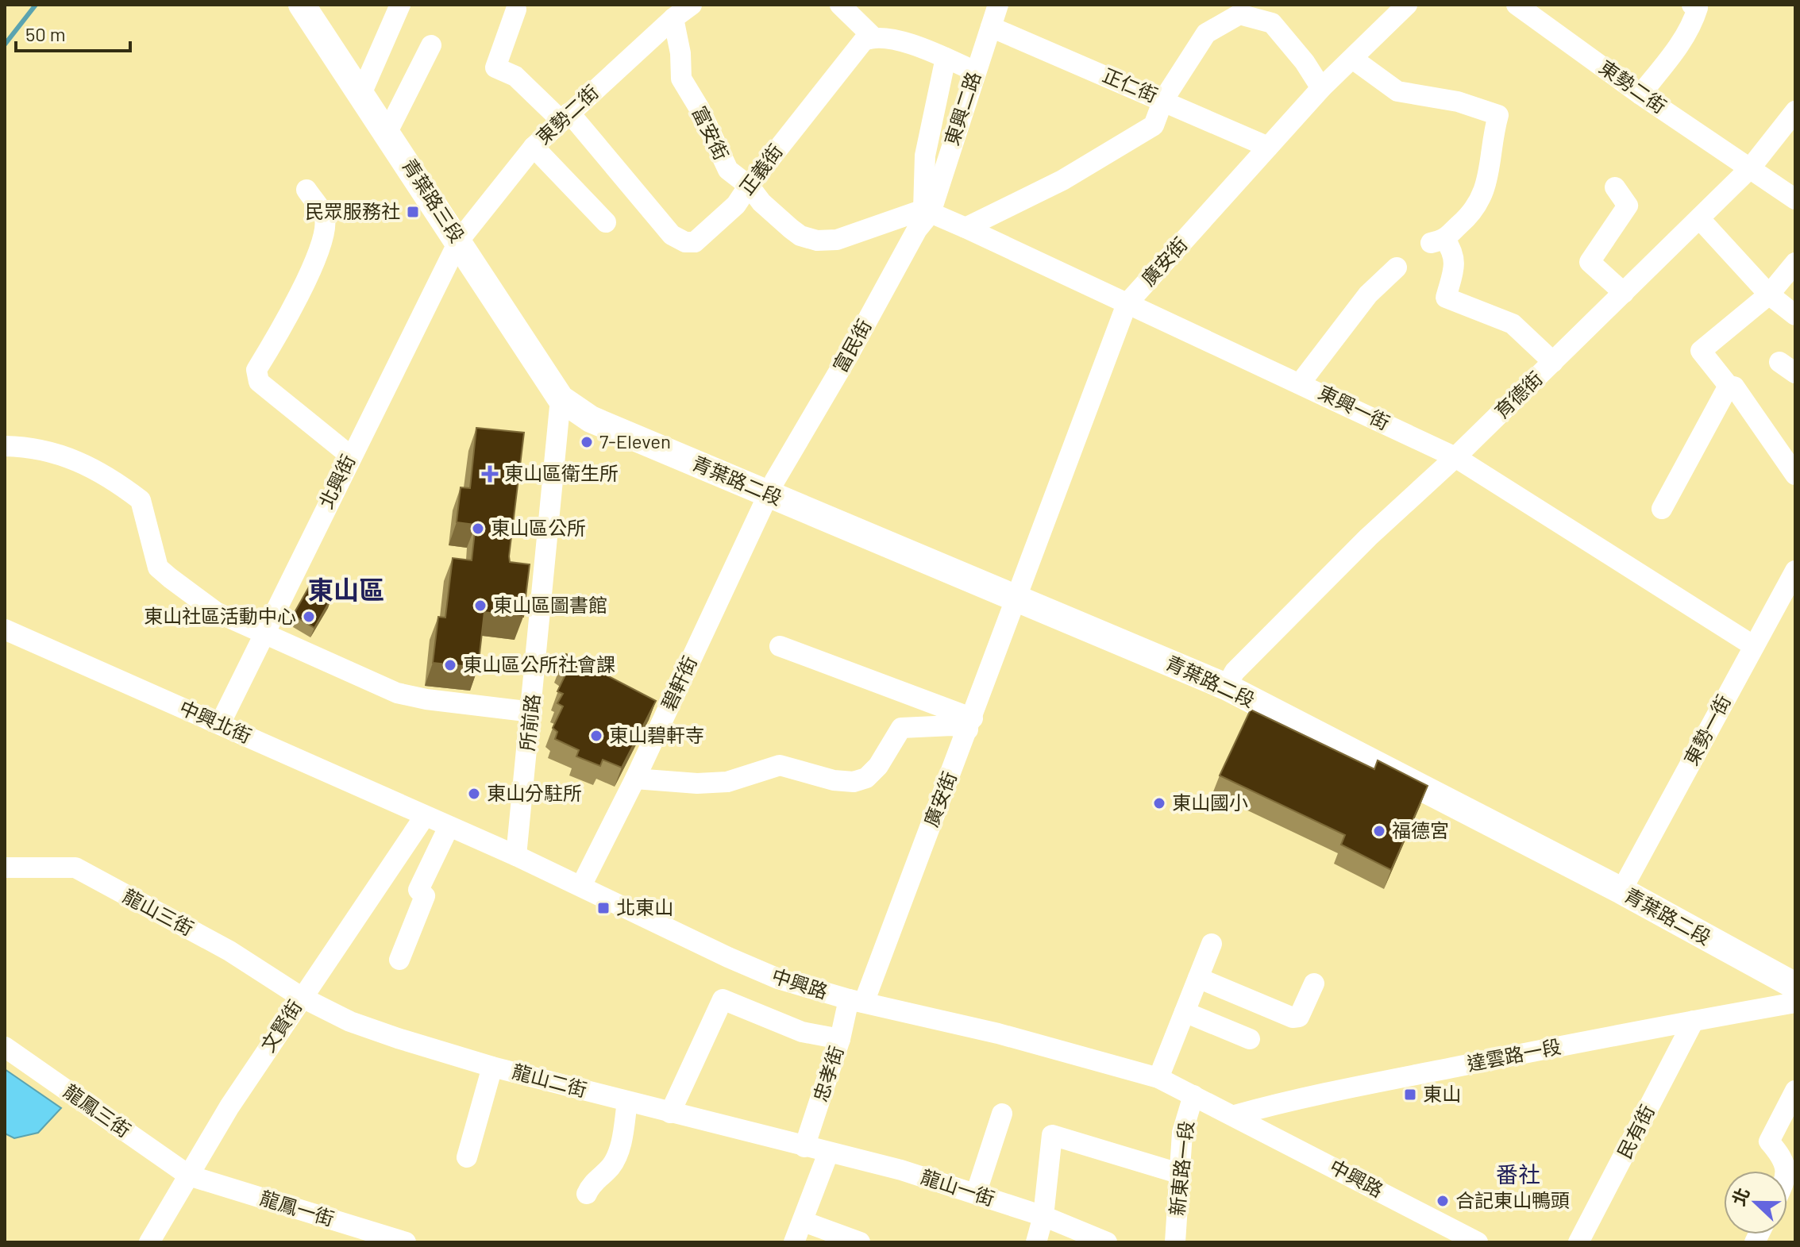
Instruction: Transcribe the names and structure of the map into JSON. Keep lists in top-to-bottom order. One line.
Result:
{"streets":{"main road":["青葉路三段","青葉路二段"],"street":["正仁街","東勢二街","東興二路","富安街","正義街","廣安街","富民街","育德街","東興一街","北興街","碧軒街","中興北街","所前路","東勢一街","龍山三街","中興路","文賢街","達雲路一段","忠孝街","龍山二街","龍鳳三街","民有街","新東路一段","龍山一街","龍鳳一街"]},"crossings":[["正仁街","東興二路"],["正仁街","廣安街"],["東勢二街","富安街"],["東勢二街","正義街"],["東勢二街","青葉路三段"],["東勢二街","育德街"],["東勢二街","北興街"],["東興二路","富安街"],["東興二路","富民街"],["東興二路","東興一街"],["富安街","正義街"],["富安街","富民街"],["富安街","東興一街"],["青葉路三段","青葉路二段"],["青葉路三段","北興街"],["青葉路三段","所前路"],["廣安街","東興一街"],["廣安街","青葉路二段"],["廣安街","中興路"],["廣安街","忠孝街"],["富民街","東興一街"],["富民街","青葉路二段"],["富民街","碧軒街"],["育德街","東興一街"],["育德街","青葉路二段"],["東興一街","東勢一街"],["青葉路二段","碧軒街"],["青葉路二段","所前路"],["青葉路二段","東勢一街"],["北興街","中興北街"],["碧軒街","中興路"],["中興北街","中興路"],["中興北街","文賢街"],["所前路","中興路"],["龍山三街","文賢街"],["龍山三街","龍山二街"],["中興路","文賢街"],["中興路","達雲路一段"],["中興路","忠孝街"],["中興路","新東路一段"],["文賢街","龍山二街"],["文賢街","龍鳳三街"],["文賢街","龍鳳一街"],["達雲路一段","民有街"],["忠孝街","龍山二街"],["忠孝街","龍山一街"],["龍山二街","龍山一街"],["龍鳳三街","龍鳳一街"]],"districts":["東山區","番社"],"places":{"transit":["民眾服務社","北東山","東山"],"other":["7-Eleven","東山區公所","東山區圖書館","東山社區活動中心","東山區公所社會課","東山碧軒寺","東山分駐所","東山國小","福德宮","合記東山鴨頭"],"health":["東山區衛生所"]},"scale_bar":"50 m","north":"left"}
